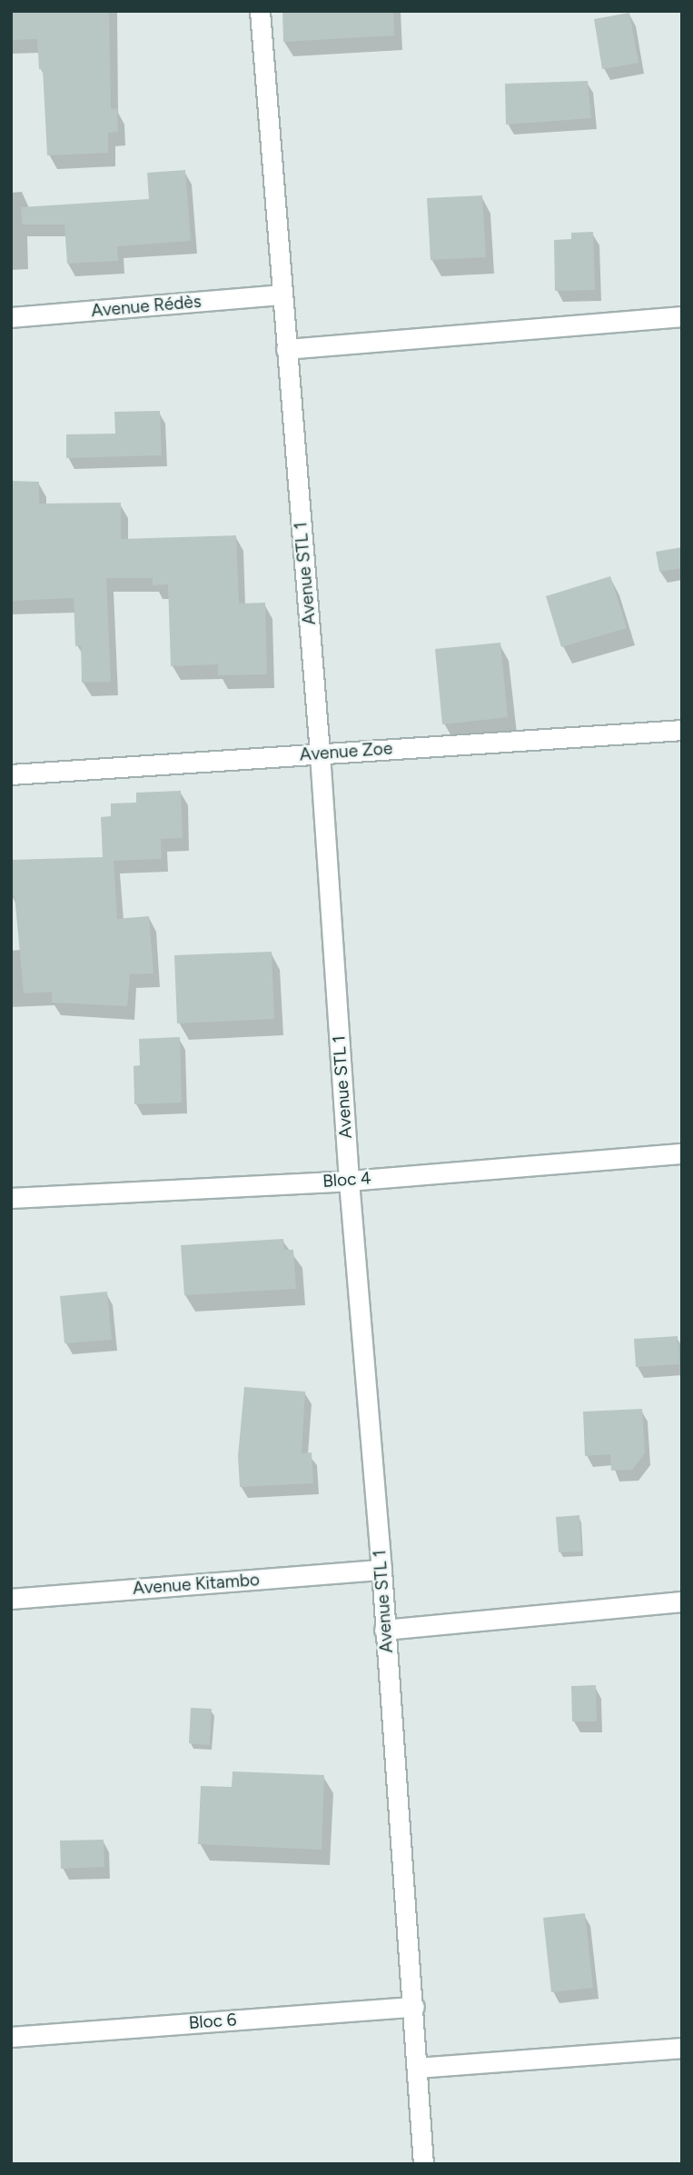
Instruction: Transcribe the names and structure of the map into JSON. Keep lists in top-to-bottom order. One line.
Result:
{"streets":{"street":["Avenue Rédès","Avenue STL 1","Avenue Zoe","Bloc 4","Avenue Kitambo","Bloc 6"]},"crossings":[["Avenue Rédès","Avenue STL 1"],["Avenue STL 1","Avenue Zoe"],["Avenue STL 1","Bloc 4"],["Avenue STL 1","Avenue Kitambo"],["Avenue STL 1","Bloc 6"]]}
